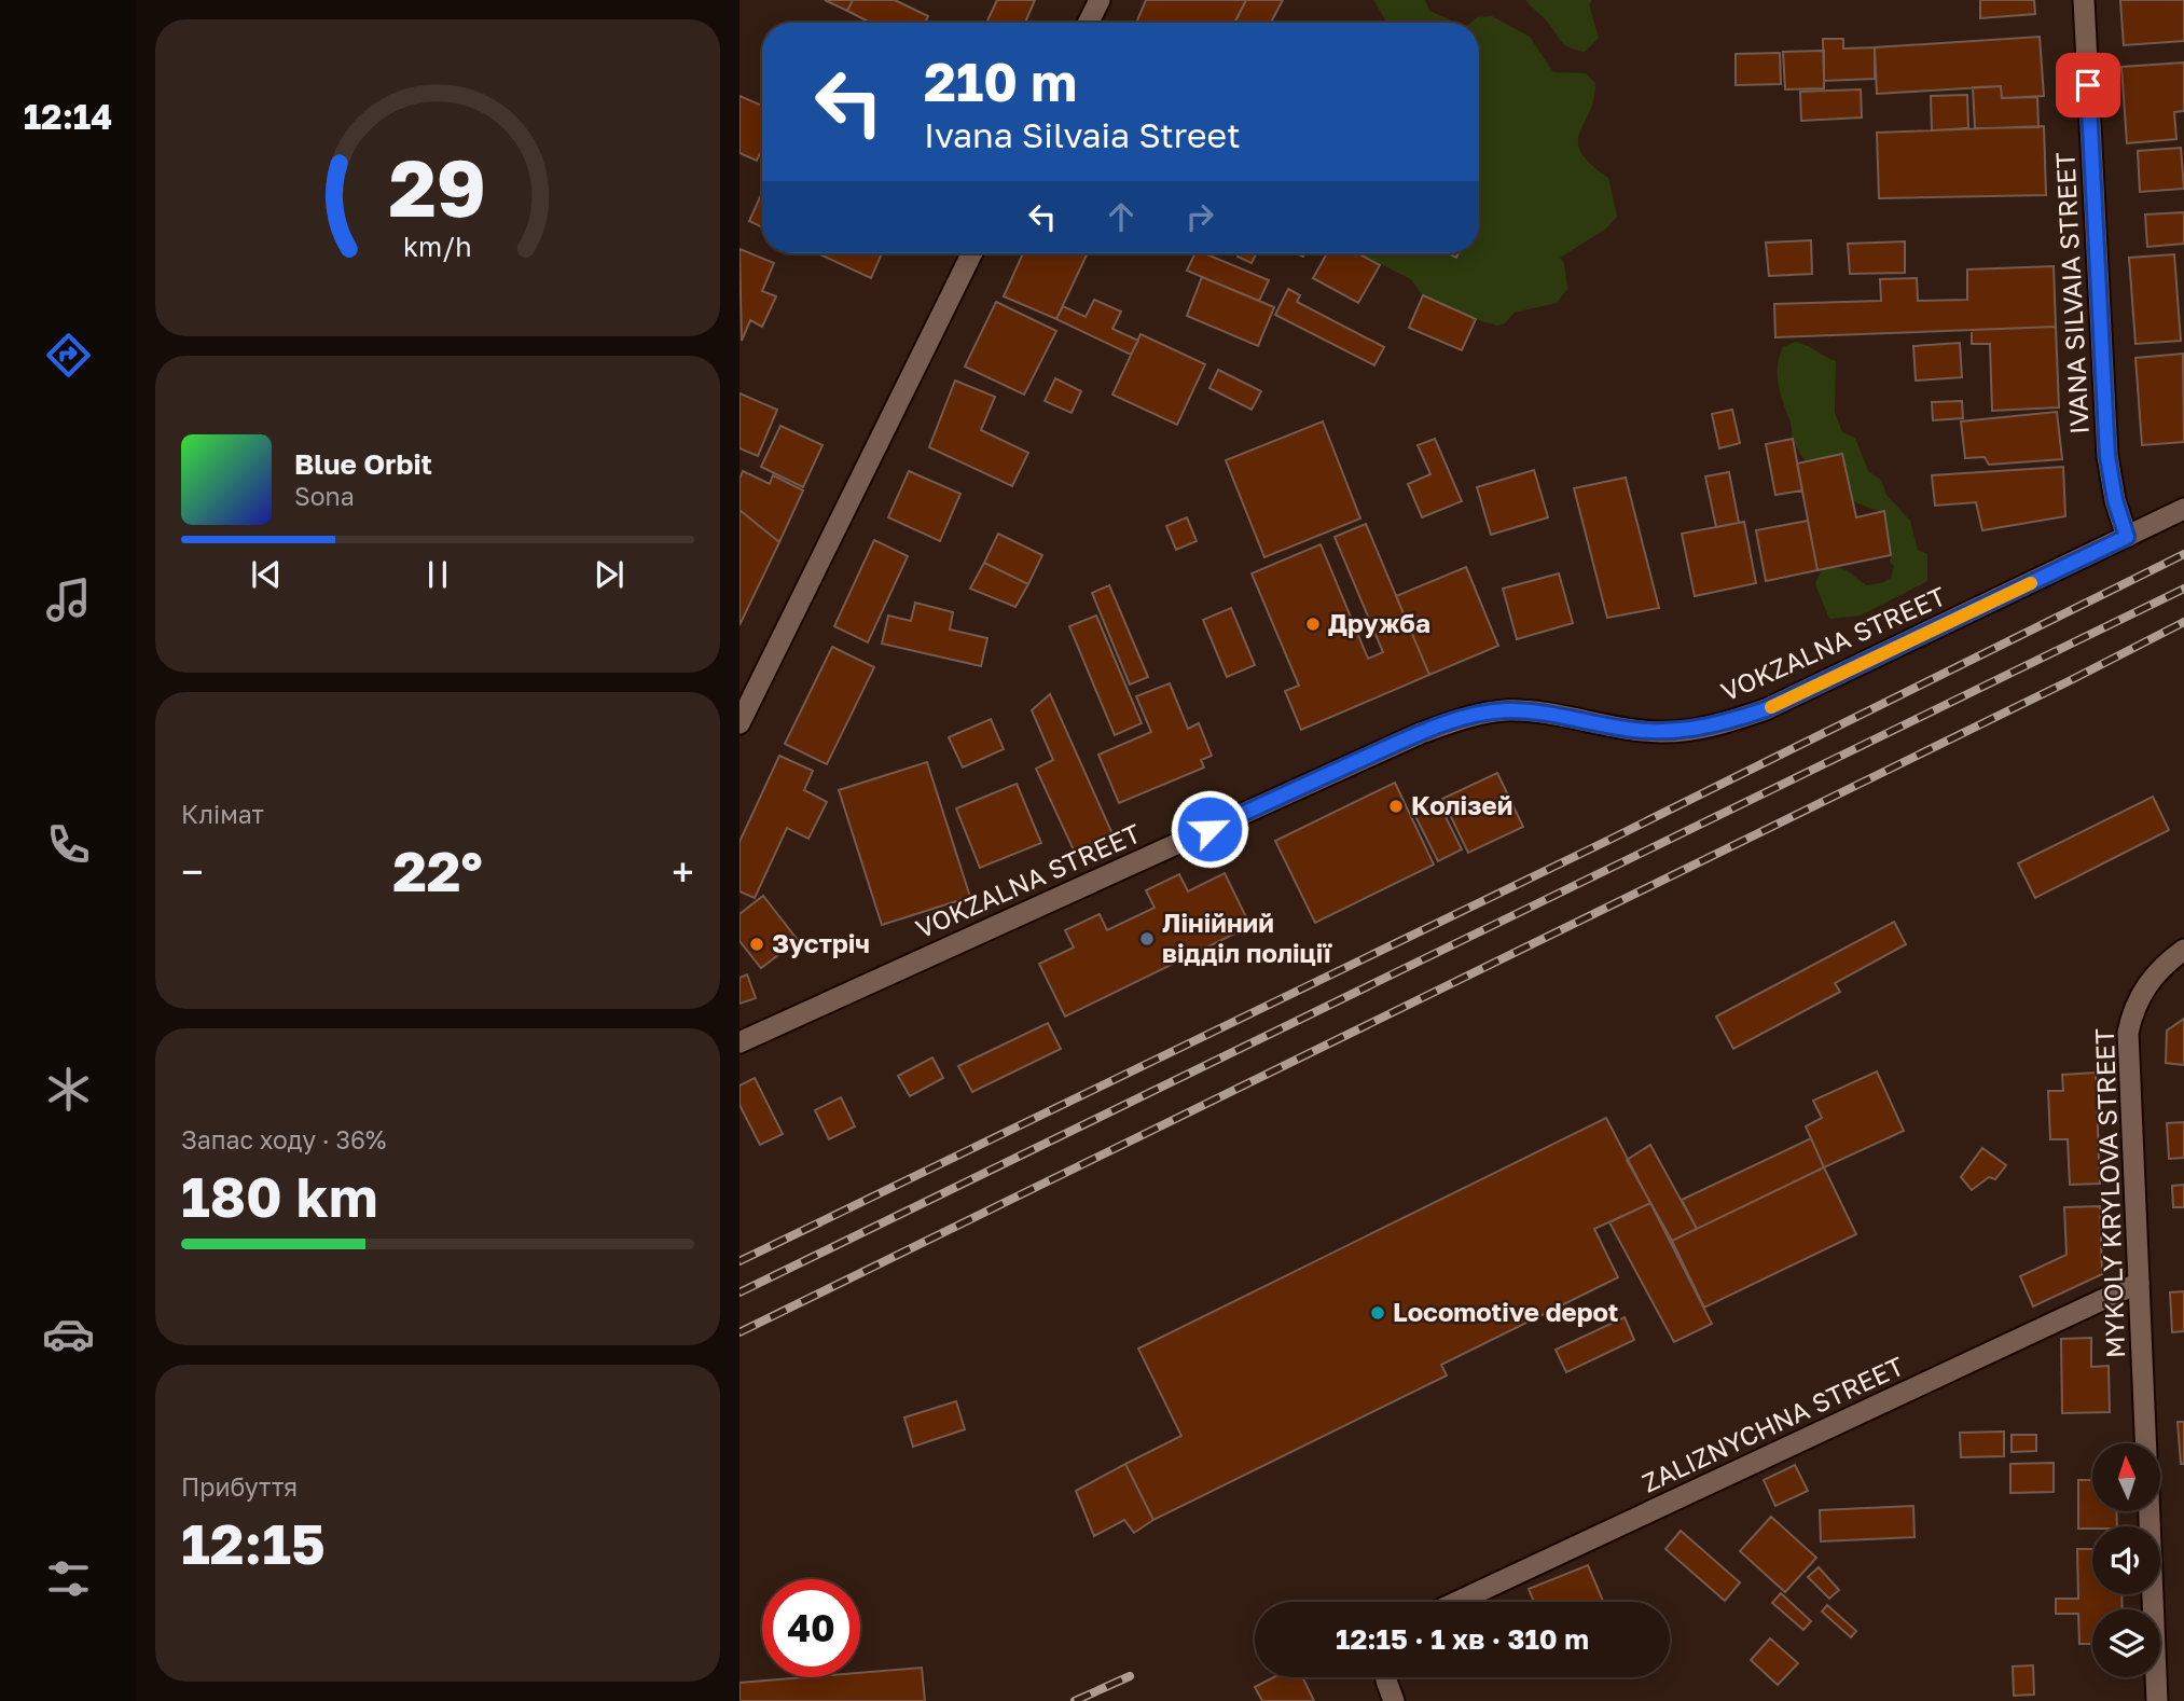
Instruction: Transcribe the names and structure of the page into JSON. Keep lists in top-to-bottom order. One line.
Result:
{"streets":{"street":["IVANA SILVAIA STREET","VOKZALNA STREET","MYKOLY KRYLOVA STREET","ZALIZNYCHNA STREET"]},"crossings":[["IVANA SILVAIA STREET","VOKZALNA STREET"],["MYKOLY KRYLOVA STREET","ZALIZNYCHNA STREET"]],"places":["Дружба","Колізей","Лінійний відділ поліції","Зустріч","Locomotive depot"],"north":"top","page":{"tabs":"12:14","turn":["210 m","Ivana Silvaia Street"],"song":["Blue Orbit","Sona"],"tile":["Клімат",["Запас ходу · 36%","180 km"],["Прибуття","12:15"]],"heat":["−","22°","+"],"limit":"40","trip":"12:15 · 1 хв · 310 m","gauge":["29","km/h"]}}
